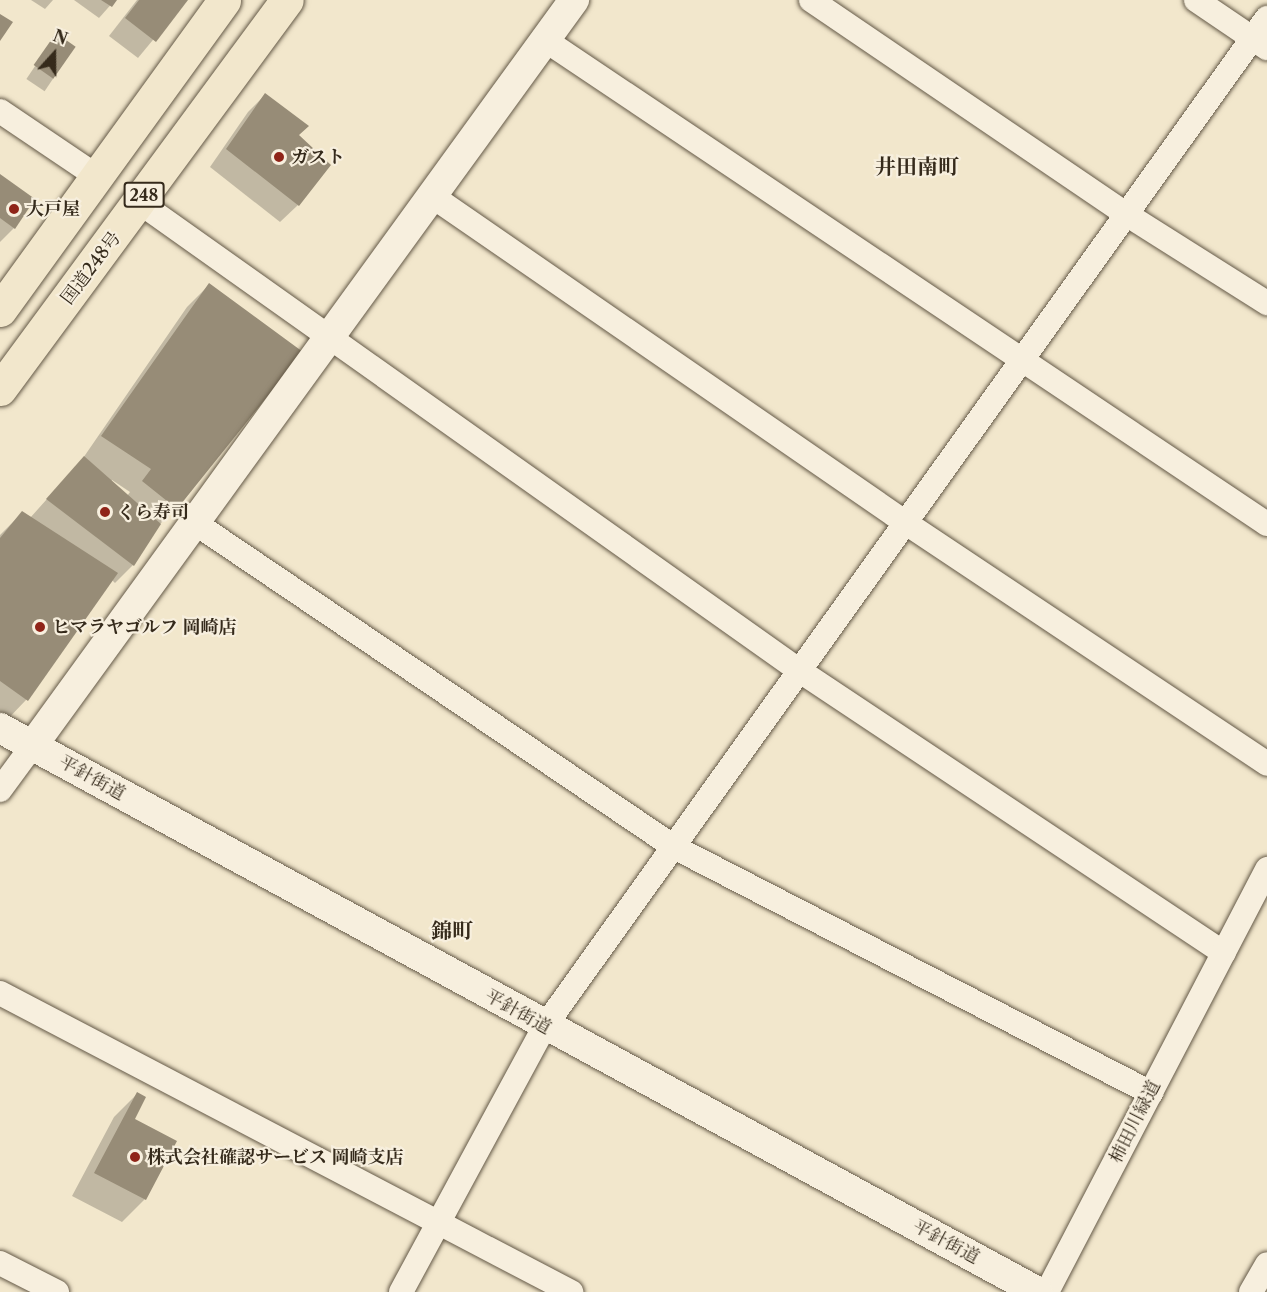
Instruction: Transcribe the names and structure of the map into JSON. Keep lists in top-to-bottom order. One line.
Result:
{"streets":{"highway":["248","国道248号"],"street":["平針街道","柿田川緑道"]},"crossings":[["平針街道","柿田川緑道"]],"districts":["井田南町","錦町"],"places":["ガスト","大戸屋","くら寿司","ヒマラヤゴルフ 岡崎店","株式会社確認サービス 岡崎支店"],"north":"top"}
